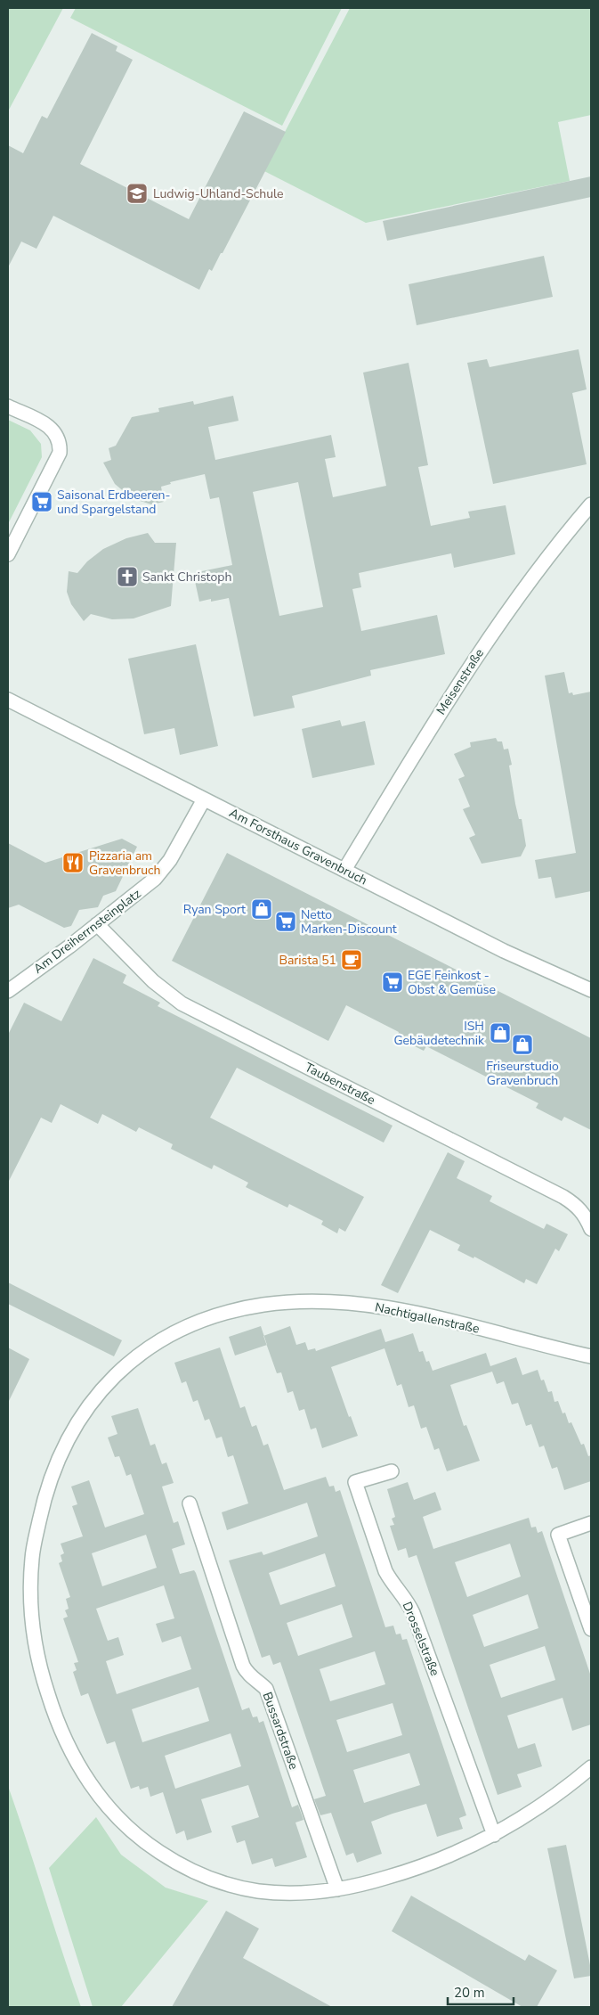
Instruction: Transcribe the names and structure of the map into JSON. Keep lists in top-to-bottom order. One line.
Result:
{"streets":{"street":["Meisenstraße","Am Forsthaus Gravenbruch","Am Dreiherrnsteinplatz","Taubenstraße","Nachtigallenstraße","Drosselstraße","Bussardstraße"]},"crossings":[["Meisenstraße","Am Forsthaus Gravenbruch"],["Am Forsthaus Gravenbruch","Am Dreiherrnsteinplatz"],["Am Dreiherrnsteinplatz","Taubenstraße"],["Nachtigallenstraße","Drosselstraße"],["Nachtigallenstraße","Bussardstraße"]],"places":{"school or university":["Ludwig-Uhland-Schule"],"supermarket":["Saisonal Erdbeeren- und Spargelstand","Netto Marken-Discount","EGE Feinkost - Obst & Gemüse"],"church":["Sankt Christoph"],"restaurant":["Pizzaria am Gravenbruch"],"shop":["Ryan Sport","ISH Gebäudetechnik","Friseurstudio Gravenbruch"],"cafe":["Barista 51"]},"scale_bar":"20 m"}
